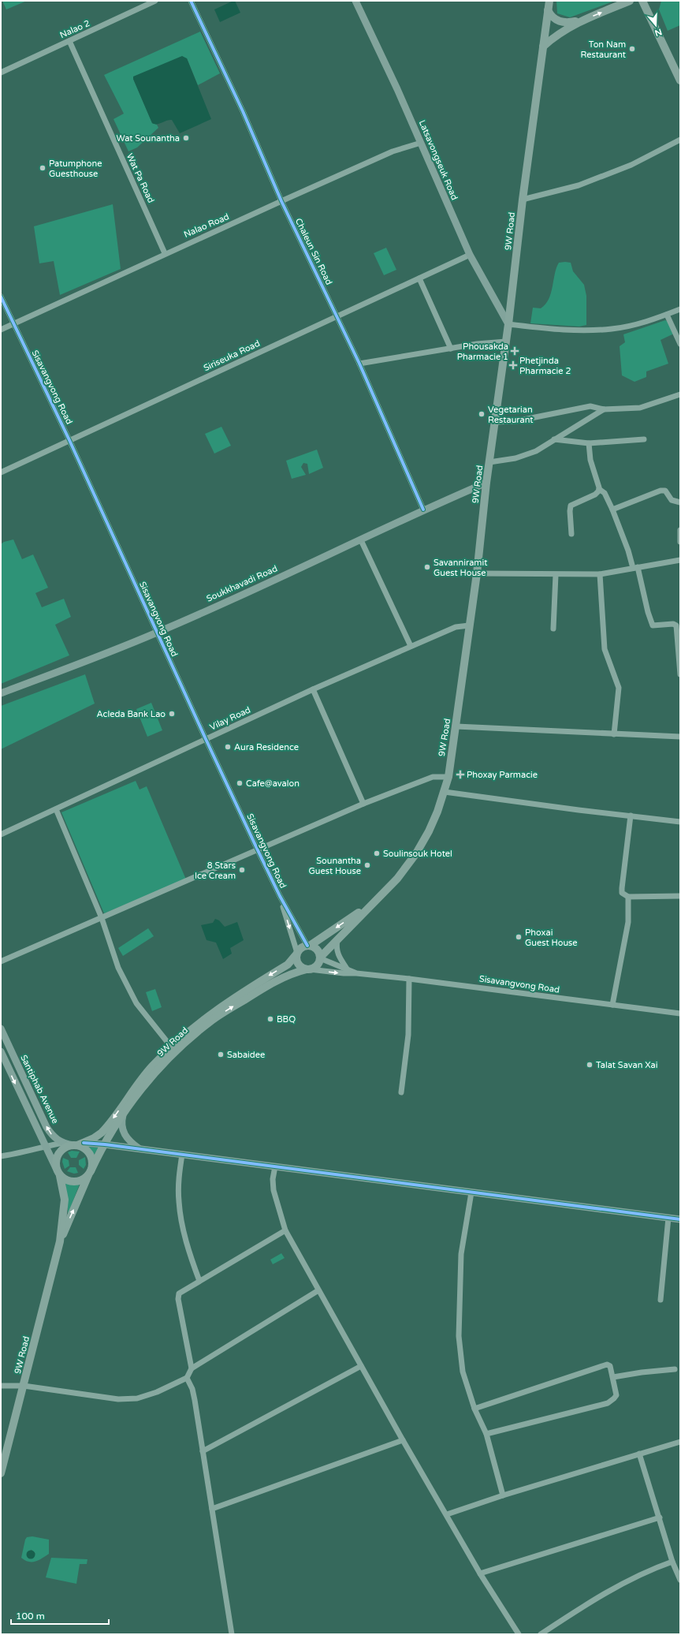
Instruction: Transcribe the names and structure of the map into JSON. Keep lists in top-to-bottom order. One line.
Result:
{"streets":{"main road":["9W Road"],"street":["Nalao 2","Latsavongseuk Road","Wat Pa Road","Nalao Road","Chaleun Sin Road","Siriseuka Road","Sisavangvong Road","Soukkhavadi Road","Vilay Road","Santiphab Avenue"]},"crossings":[["Nalao 2","Wat Pa Road"],["Latsavongseuk Road","Nalao Road"],["Latsavongseuk Road","9W Road"],["Latsavongseuk Road","Siriseuka Road"],["Wat Pa Road","Nalao Road"],["Nalao Road","Chaleun Sin Road"],["Nalao Road","Sisavangvong Road"],["9W Road","Sisavangvong Road"],["9W Road","Soukkhavadi Road"],["9W Road","Vilay Road"],["9W Road","Santiphab Avenue"],["Chaleun Sin Road","Siriseuka Road"],["Chaleun Sin Road","Soukkhavadi Road"],["Siriseuka Road","Sisavangvong Road"],["Sisavangvong Road","Soukkhavadi Road"],["Sisavangvong Road","Vilay Road"]],"places":{"other":["Ton Nam Restaurant","Wat Sounantha","Patumphone Guesthouse","Vegetarian Restaurant","Savanniramit Guest House","Acleda Bank Lao","Aura Residence","Cafe@avalon","Soulinsouk Hotel","Sounantha Guest House","8 Stars Ice Cream","Phoxai Guest House","BBQ","Sabaidee","Talat Savan Xai"],"health":["Phousakda Pharmacie 1","Phetjinda Pharmacie 2","Phoxay Parmacie"]},"scale_bar":"100 m","north":"bottom"}
